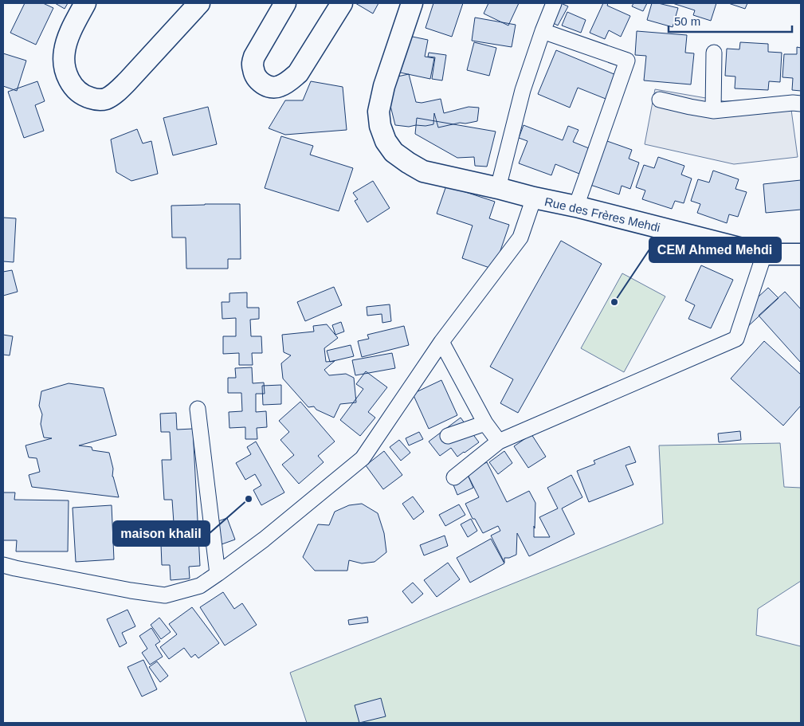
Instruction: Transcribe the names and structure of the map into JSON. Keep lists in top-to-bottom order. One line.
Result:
{"streets":{"main road":["Rue des Frères Mehdi"]},"places":["CEM Ahmed Mehdi","maison khalil"],"scale_bar":"50 m"}
